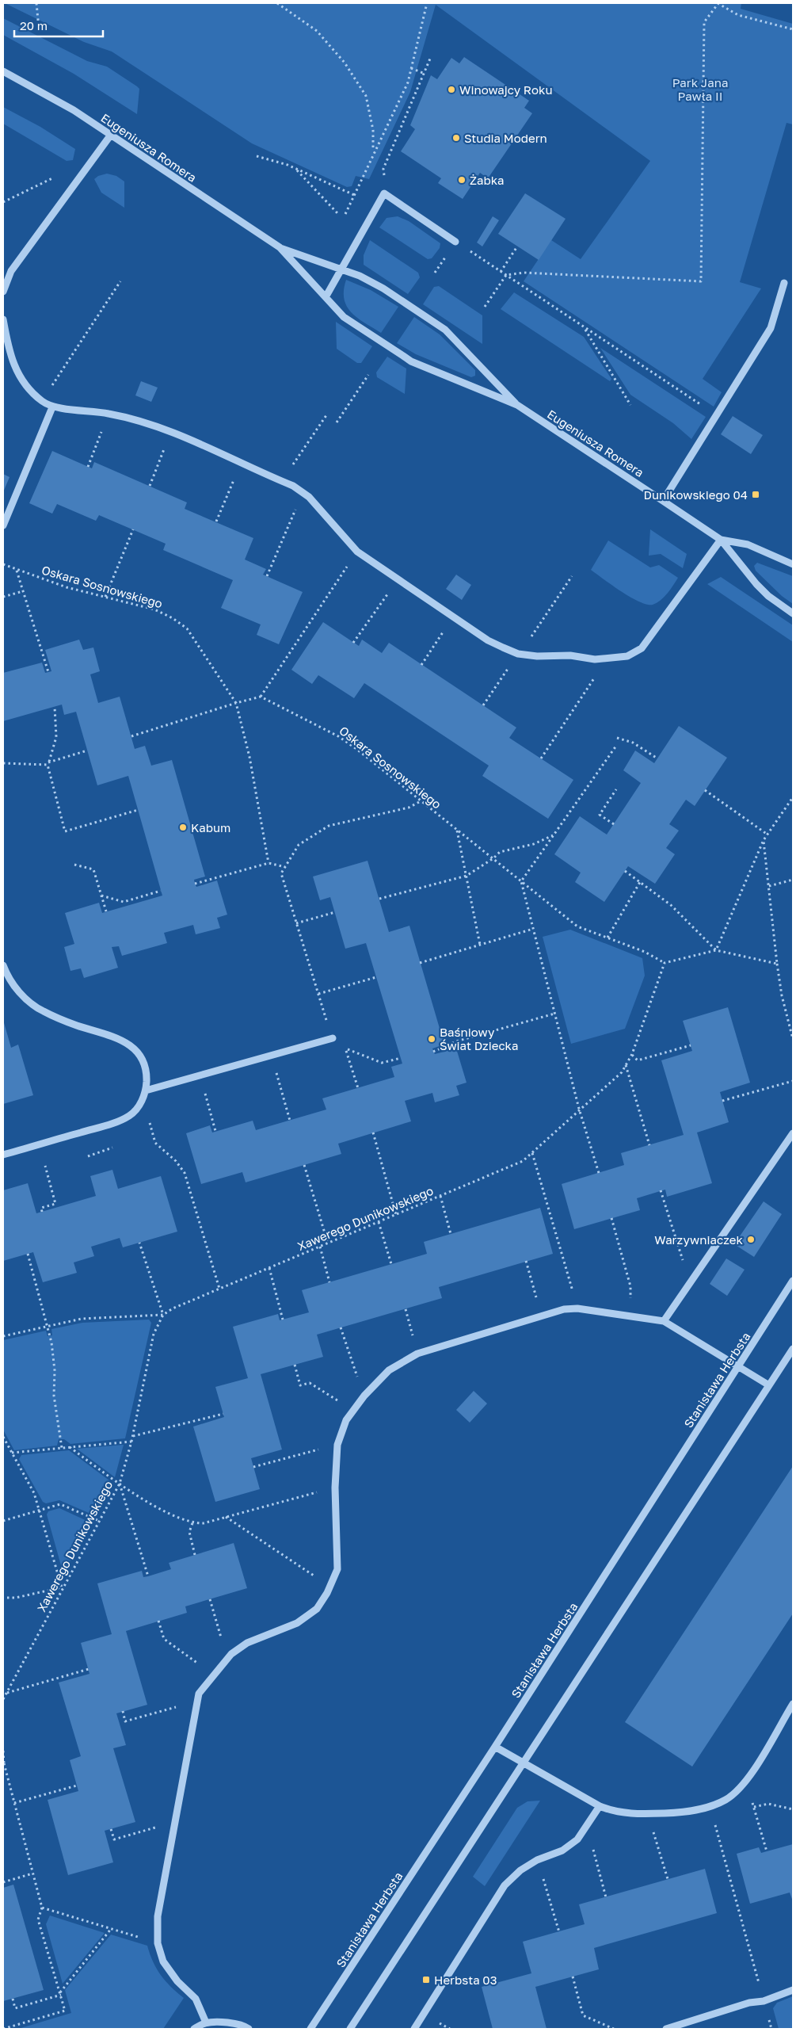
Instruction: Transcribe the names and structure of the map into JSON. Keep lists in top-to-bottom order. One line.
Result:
{"streets":{"street":["Eugeniusza Romera","Stanisława Herbsta"],"path":["Oskara Sosnowskiego","Xawerego Dunikowskiego"]},"crossings":[["Oskara Sosnowskiego","Xawerego Dunikowskiego"]],"parks":["Park Jana Pawła II"],"places":{"other":["Winowajcy Roku","Studia Modern","Żabka","Kabum","Baśniowy Świat Dziecka","Warzywniaczek"],"transit":["Dunikowskiego 04","Herbsta 03"]},"scale_bar":"20 m"}
